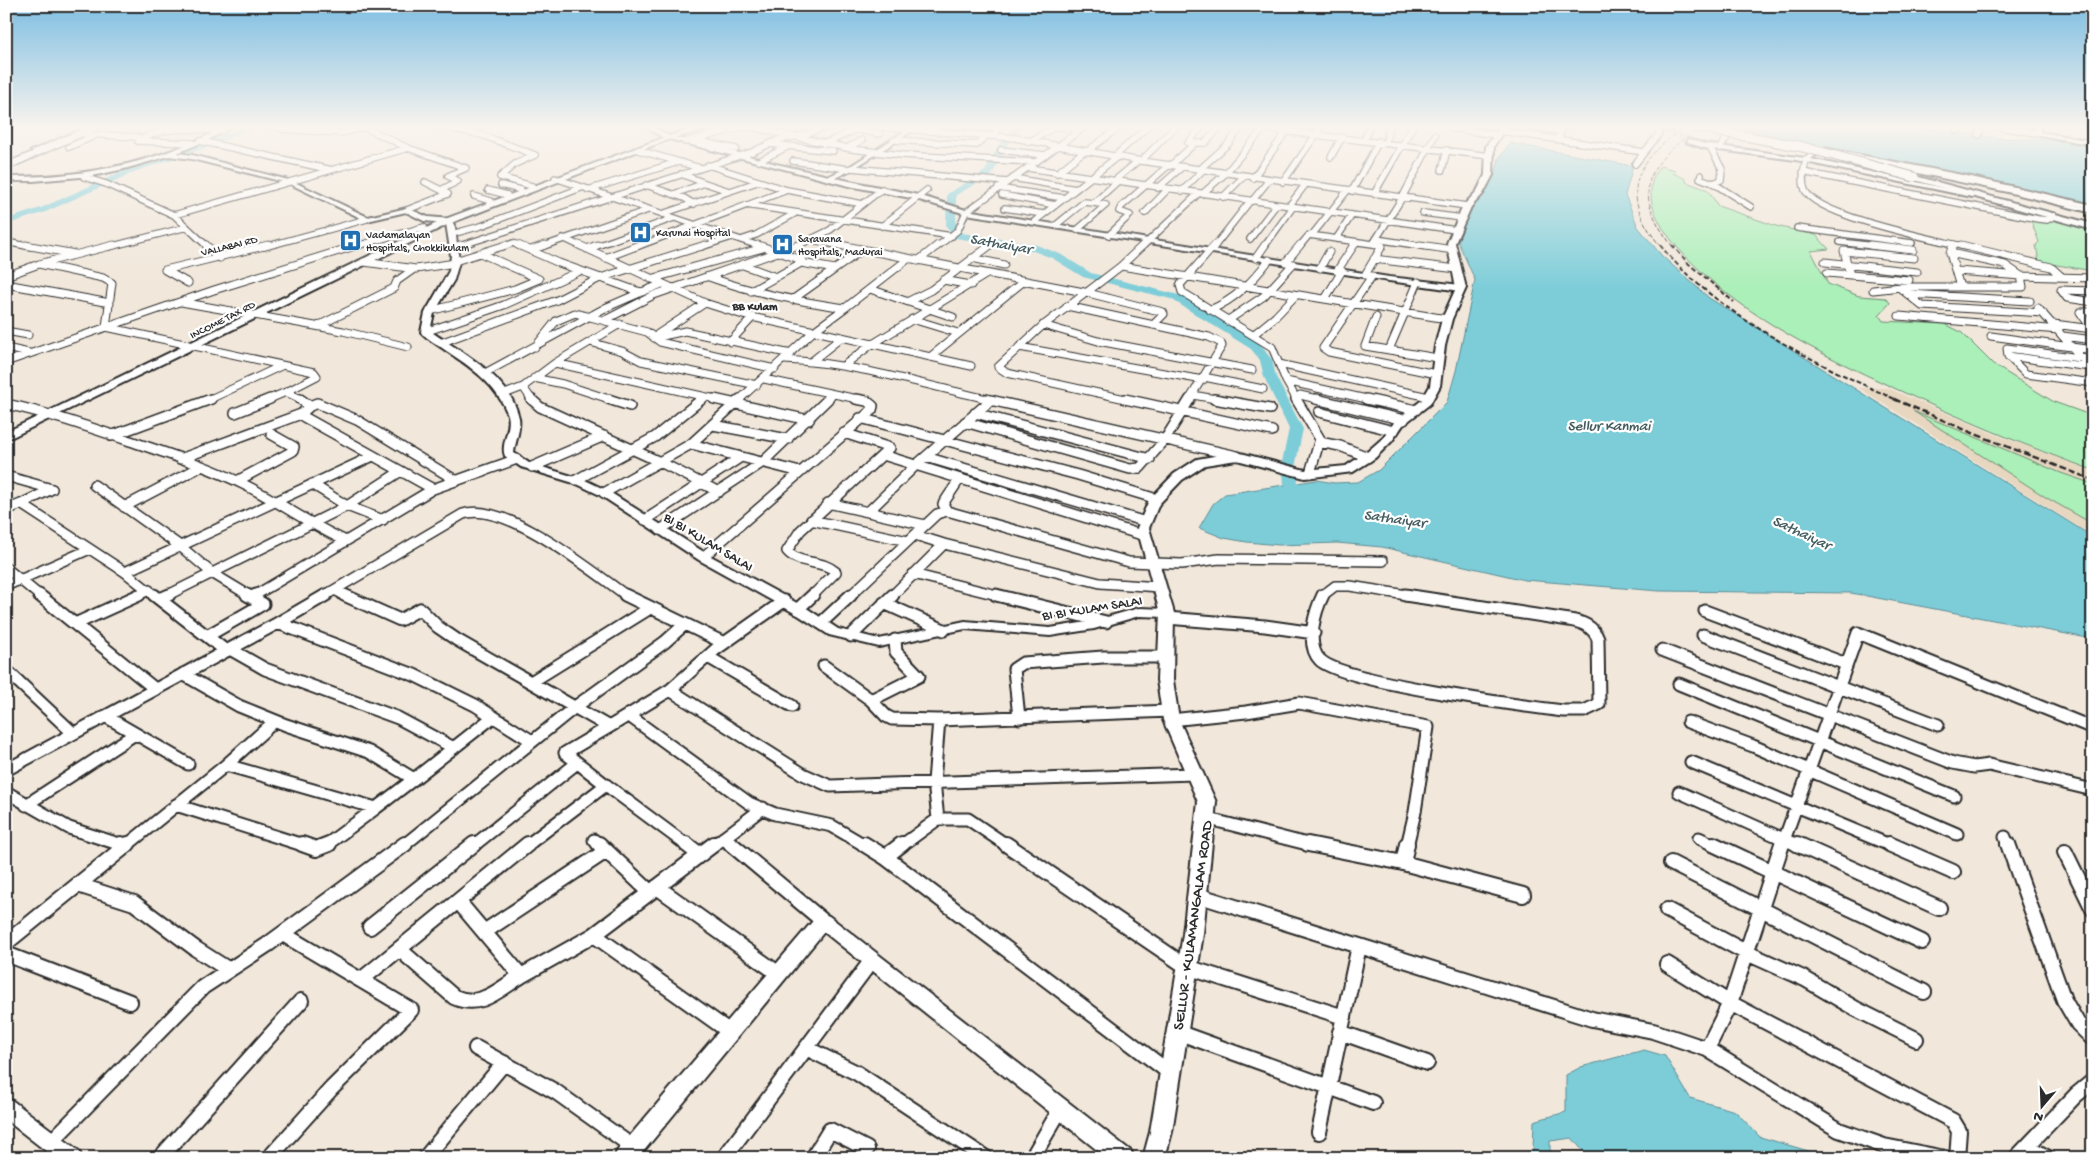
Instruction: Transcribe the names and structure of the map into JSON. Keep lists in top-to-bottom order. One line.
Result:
{"streets":{"main road":["INCOME TAX RD","SELLUR - KULAMANGALAM ROAD"],"street":["VALLABAI RD","BI BI KULAM SALAI"]},"crossings":[["BI BI KULAM SALAI","SELLUR - KULAMANGALAM ROAD"]],"districts":["BB Kulam"],"water":["Sathaiyar","Sellur Kanmai"],"places":{"hospital":["Karunai Hospital","Vadamalayan Hospitals, Chokkikulam","Saravana Hospitals, Madurai"]},"north":"bottom"}
